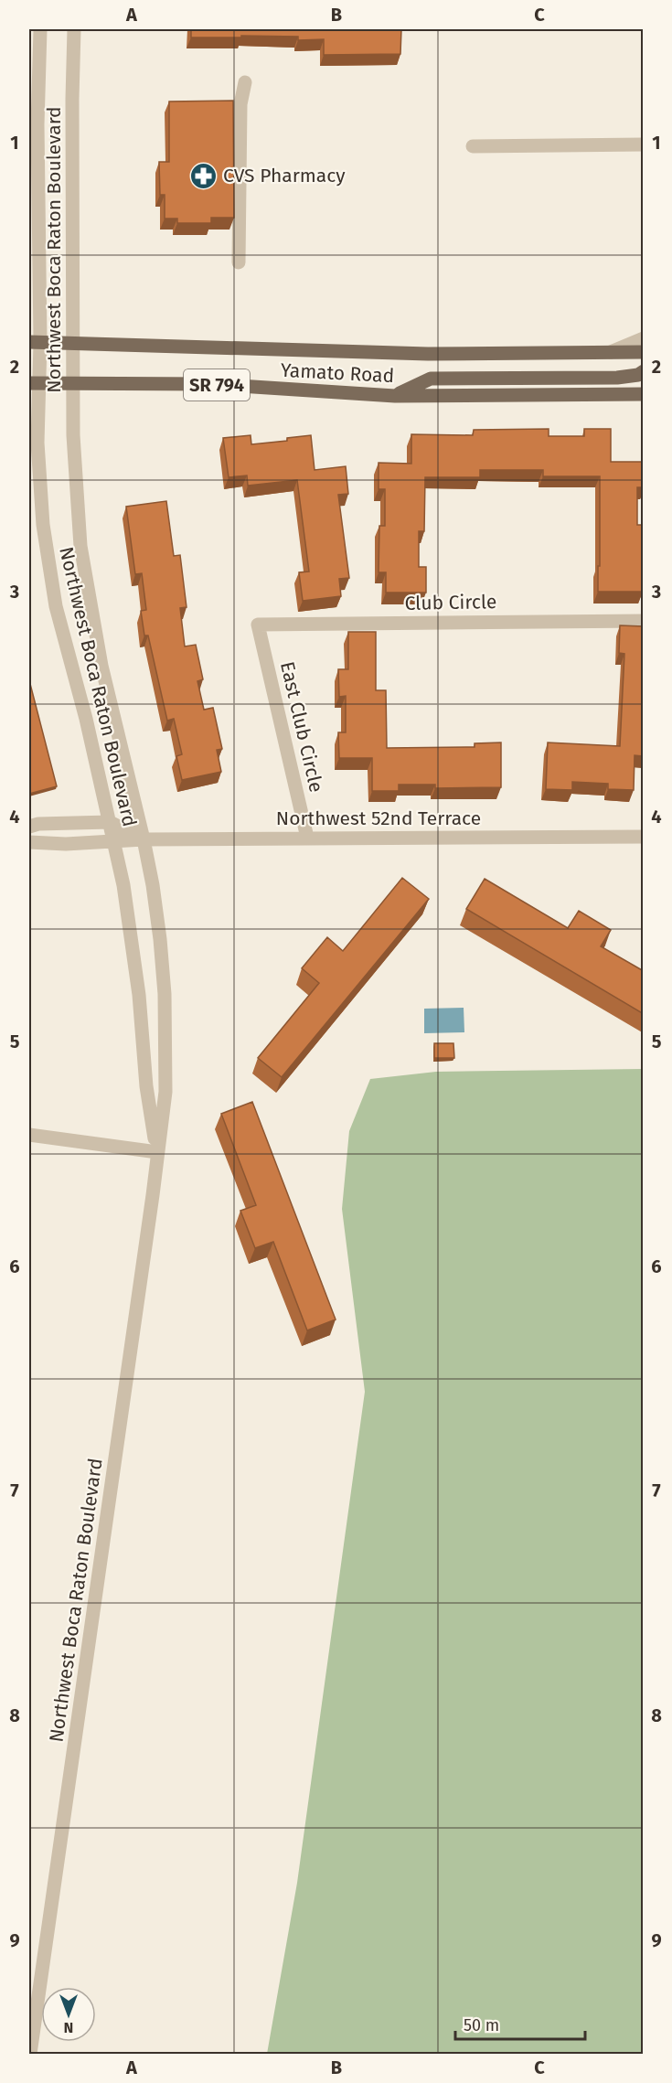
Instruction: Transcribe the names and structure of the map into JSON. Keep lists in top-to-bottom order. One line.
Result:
{"streets":{"main road":["Yamato Road","SR 794"],"street":["Northwest Boca Raton Boulevard","Club Circle","East Club Circle","Northwest 52nd Terrace"]},"crossings":[["Northwest Boca Raton Boulevard","Yamato Road"],["Northwest Boca Raton Boulevard","Northwest 52nd Terrace"],["Club Circle","East Club Circle"],["East Club Circle","Northwest 52nd Terrace"]],"places":{"pharmacy":["CVS Pharmacy"]},"scale_bar":"50 m","north":"bottom","grid":{"columns":["A","B","C"],"rows":["1","2","3","4","5","6","7","8","9"]}}
